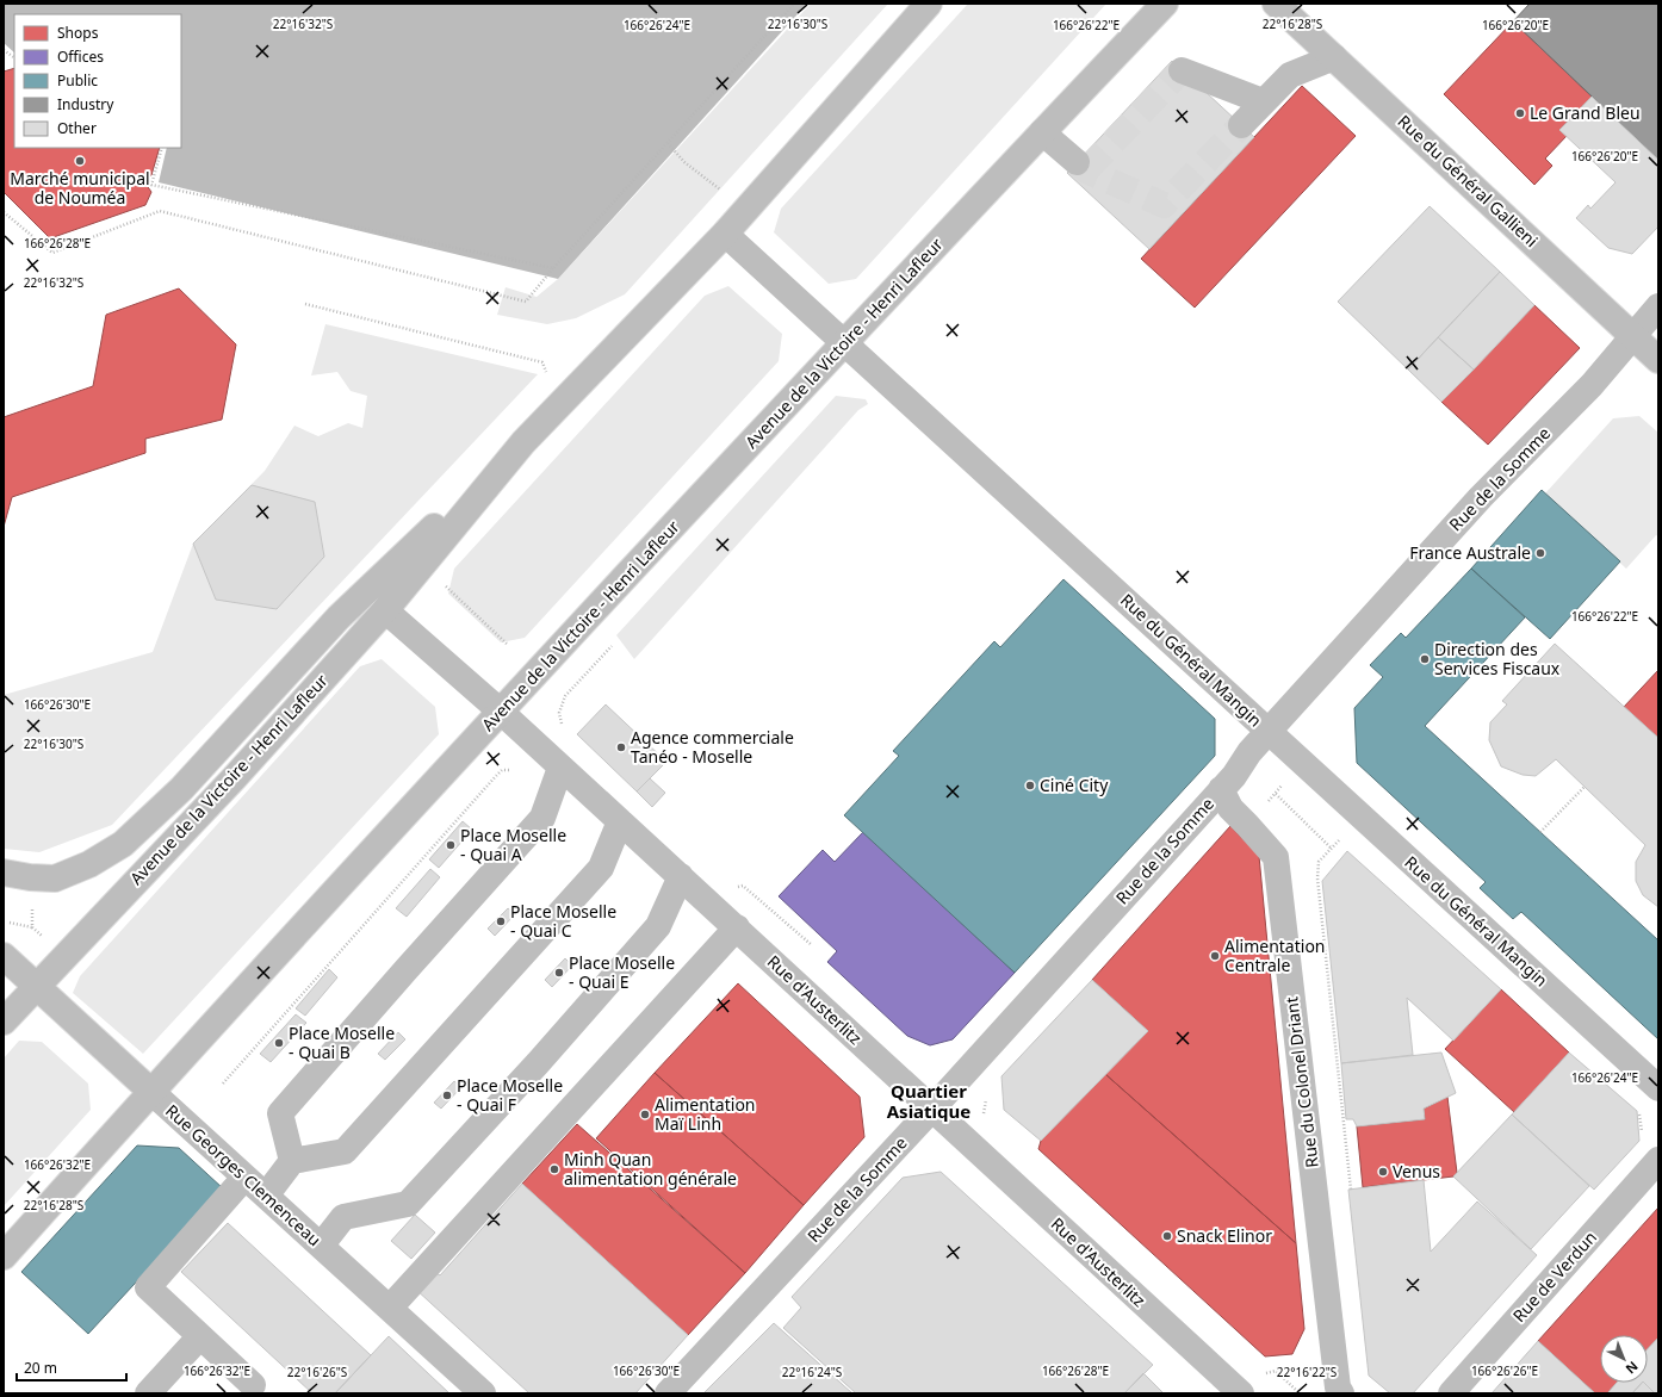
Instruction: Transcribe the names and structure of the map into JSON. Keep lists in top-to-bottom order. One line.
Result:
{"streets":{"street":["Rue du Général Gallieni","Avenue de la Victoire - Henri Lafleur","Rue de la Somme","Rue du Général Mangin","Rue d'Austerlitz","Rue du Colonel Driant","Rue Georges Clemenceau","Rue de Verdun"]},"crossings":[["Rue du Général Gallieni","Rue de la Somme"],["Avenue de la Victoire - Henri Lafleur","Rue du Général Mangin"],["Avenue de la Victoire - Henri Lafleur","Rue d'Austerlitz"],["Avenue de la Victoire - Henri Lafleur","Rue Georges Clemenceau"],["Rue de la Somme","Rue du Général Mangin"],["Rue de la Somme","Rue d'Austerlitz"],["Rue de la Somme","Rue du Colonel Driant"]],"districts":["Quartier Asiatique"],"places":["Le Grand Bleu","Marché municipal de Nouméa","France Australe","Direction des Services Fiscaux","Agence commerciale Tanéo - Moselle","Ciné City","Place Moselle - Quai A","Place Moselle - Quai C","Alimentation Centrale","Place Moselle - Quai E","Place Moselle - Quai B","Place Moselle - Quai F","Alimentation Maï Linh","Minh Quan alimentation générale","Venus","Snack Elinor"],"legend":["Shops","Offices","Public","Industry","Other"],"scale_bar":"20 m","north":"bottom right","coordinates":["22°16'32\"S","22°16'30\"S","22°16'28\"S","166°26'24\"E","166°26'22\"E","166°26'20\"E","166°26'28\"E","166°26'30\"E","166°26'32\"E","166°26'26\"E","22°16'26\"S","22°16'24\"S","22°16'22\"S"]}
